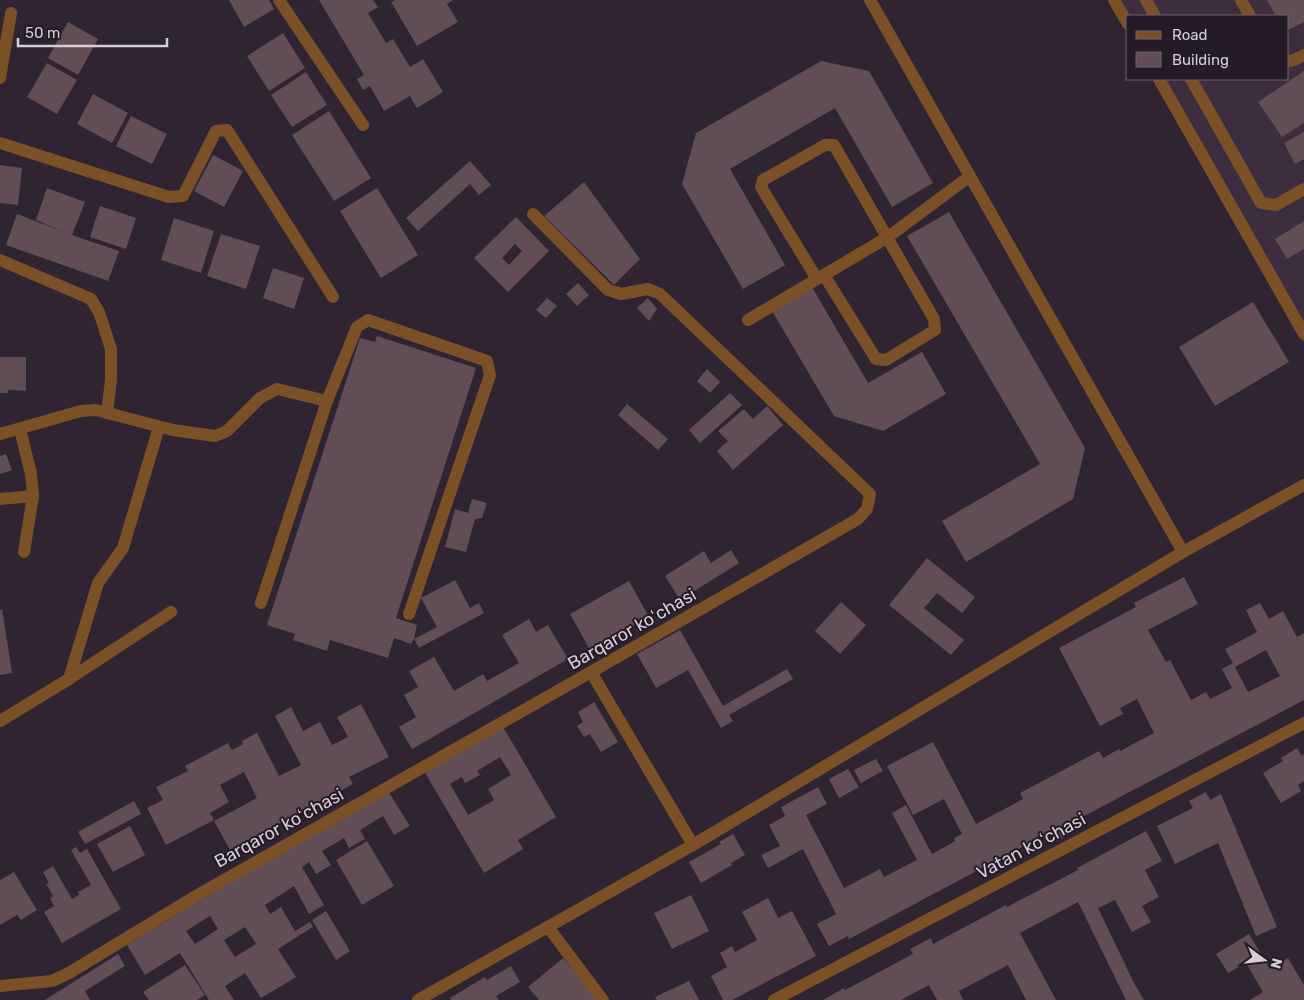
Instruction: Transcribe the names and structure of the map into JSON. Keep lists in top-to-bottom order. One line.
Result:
{"streets":{"street":["Barqaror koʻchasi","Vatan koʻchasi"]},"legend":["Road","Building"],"scale_bar":"50 m","north":"right"}
